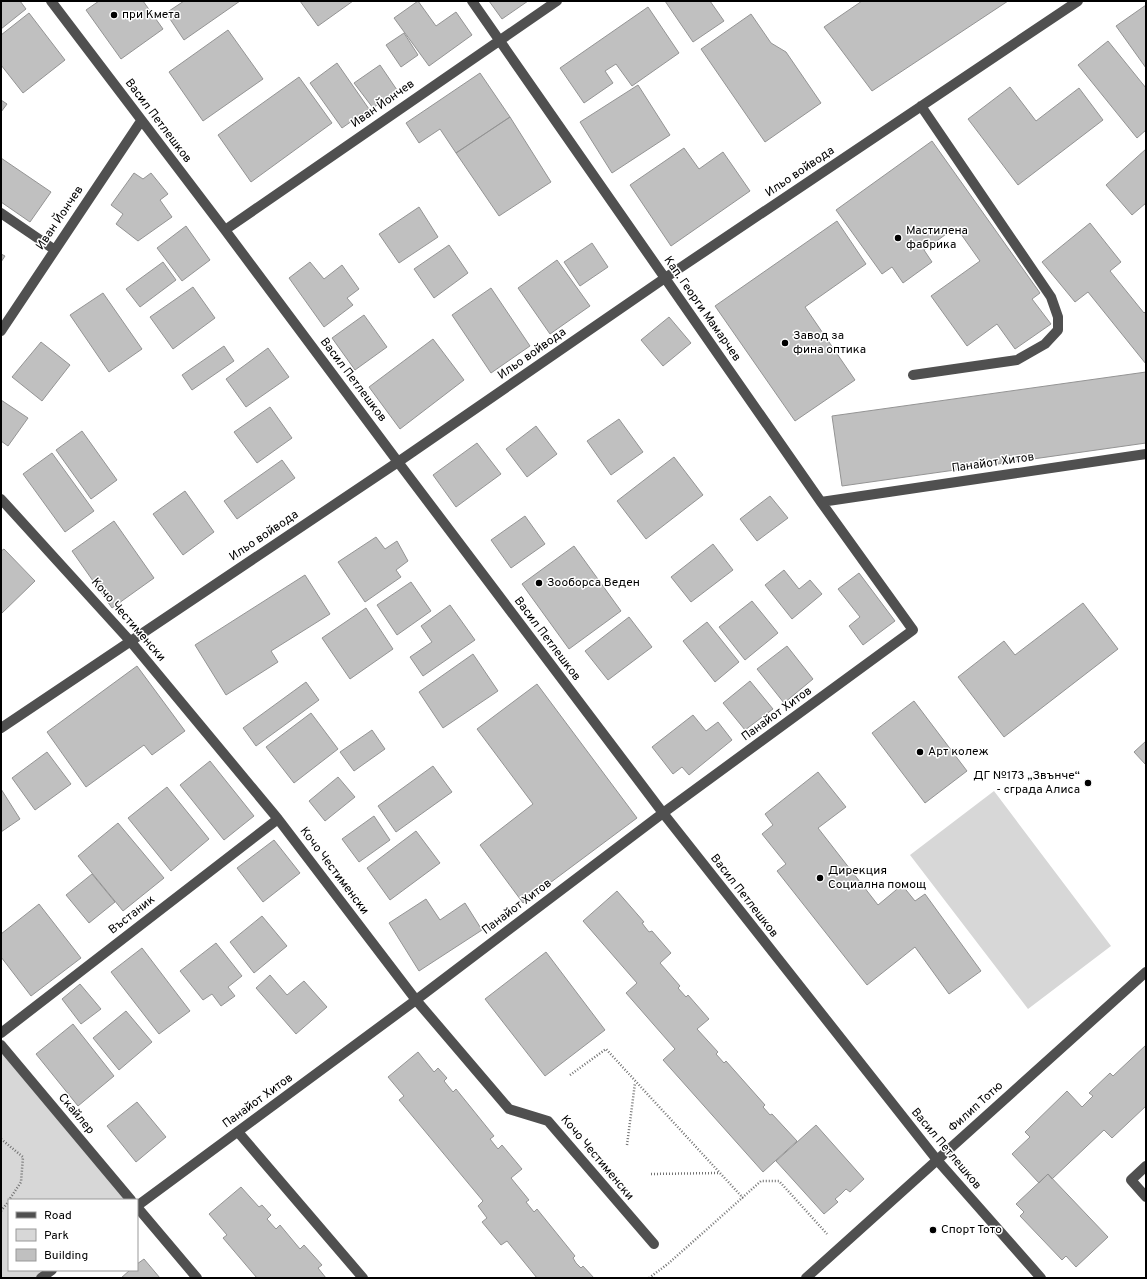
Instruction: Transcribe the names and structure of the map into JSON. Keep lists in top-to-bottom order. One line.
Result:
{"streets":{"street":["Иван Йончев","Васил Петлешков","Ильо войвода","Кап. Георги Мамарчев","Панайот Хитов","Кочо Честименски","Въстаник","Филип Тотю","Скайлер"]},"crossings":[["Иван Йончев","Васил Петлешков"],["Иван Йончев","Кап. Георги Мамарчев"],["Васил Петлешков","Ильо войвода"],["Васил Петлешков","Панайот Хитов"],["Васил Петлешков","Филип Тотю"],["Ильо войвода","Кап. Георги Мамарчев"],["Ильо войвода","Кочо Честименски"],["Кап. Георги Мамарчев","Панайот Хитов"],["Панайот Хитов","Кочо Честименски"],["Кочо Честименски","Въстаник"]],"places":["при Кмета","Мастилена фабрика","Завод за фина оптика","Зооборса Веден","Арт колеж","ДГ №173 „Звънче“ - сграда Алиса","Дирекция Социална помощ","Спорт Тото"],"legend":["Road","Park","Building"]}
